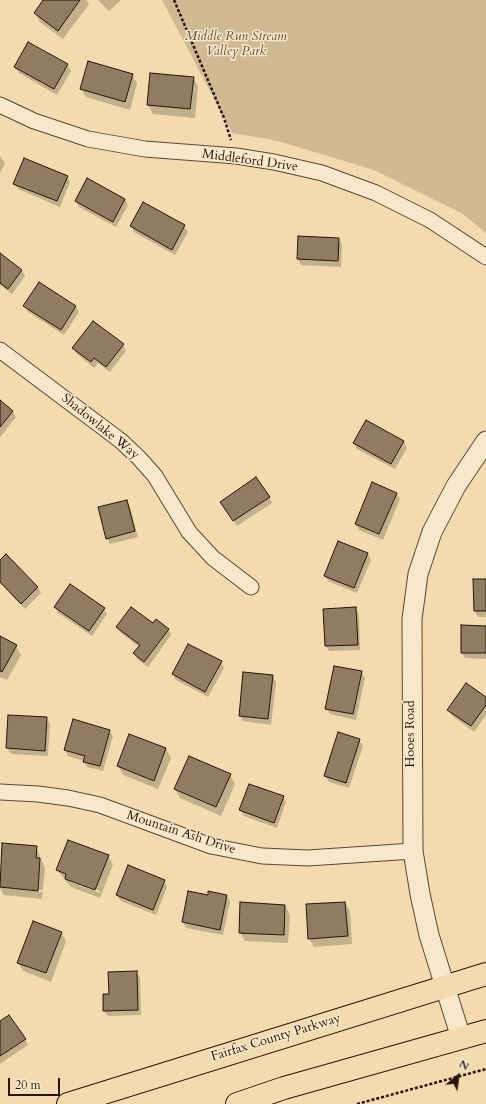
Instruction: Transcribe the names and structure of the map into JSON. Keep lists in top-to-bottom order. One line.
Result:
{"streets":{"highway":["Fairfax County Parkway"],"street":["Middleford Drive","Shadowlake Way","Hooes Road","Mountain Ash Drive"]},"crossings":[["Hooes Road","Mountain Ash Drive"],["Hooes Road","Fairfax County Parkway"]],"parks":["Middle Run Stream Valley Park"],"scale_bar":"20 m","north":"top right"}
